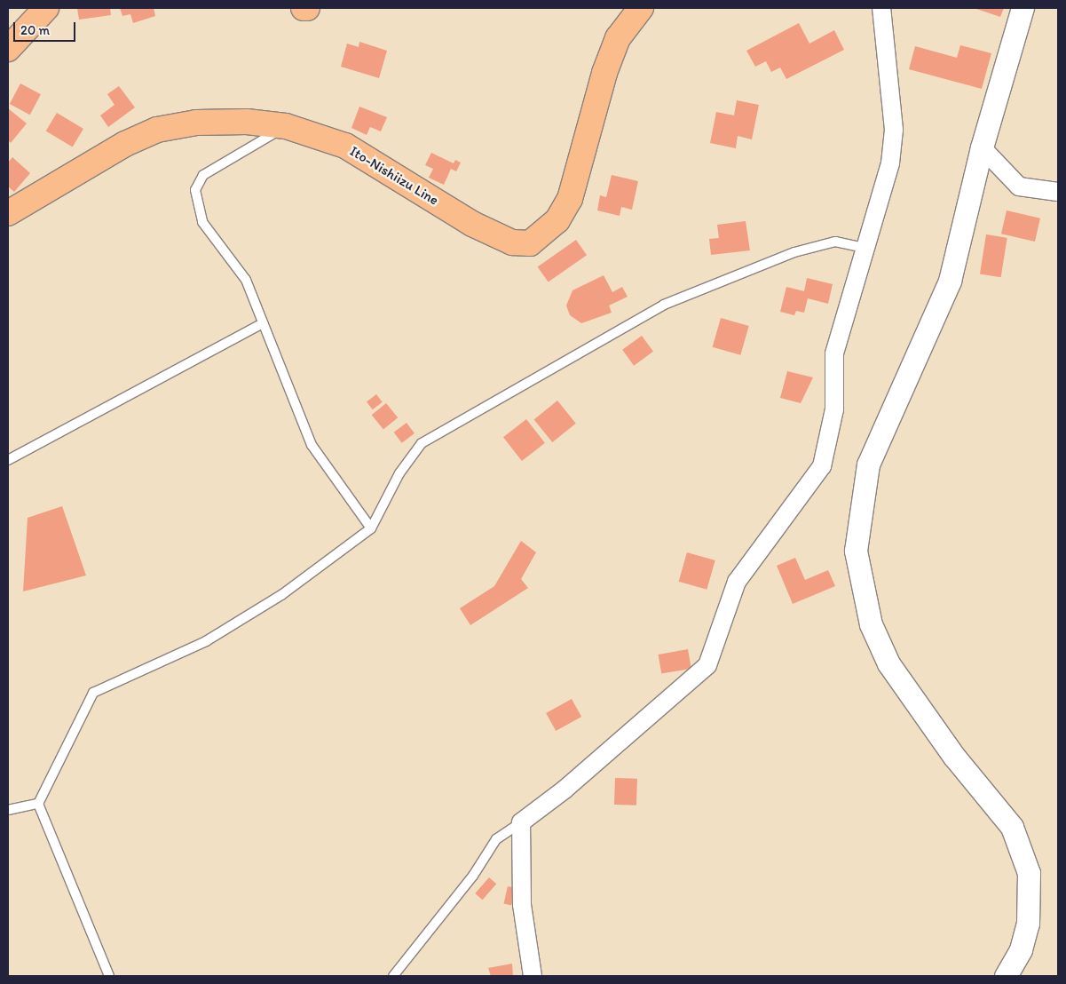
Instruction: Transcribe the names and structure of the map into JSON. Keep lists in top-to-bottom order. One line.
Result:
{"streets":{"main road":["Ito-Nishiizu Line"]},"scale_bar":"20 m"}
